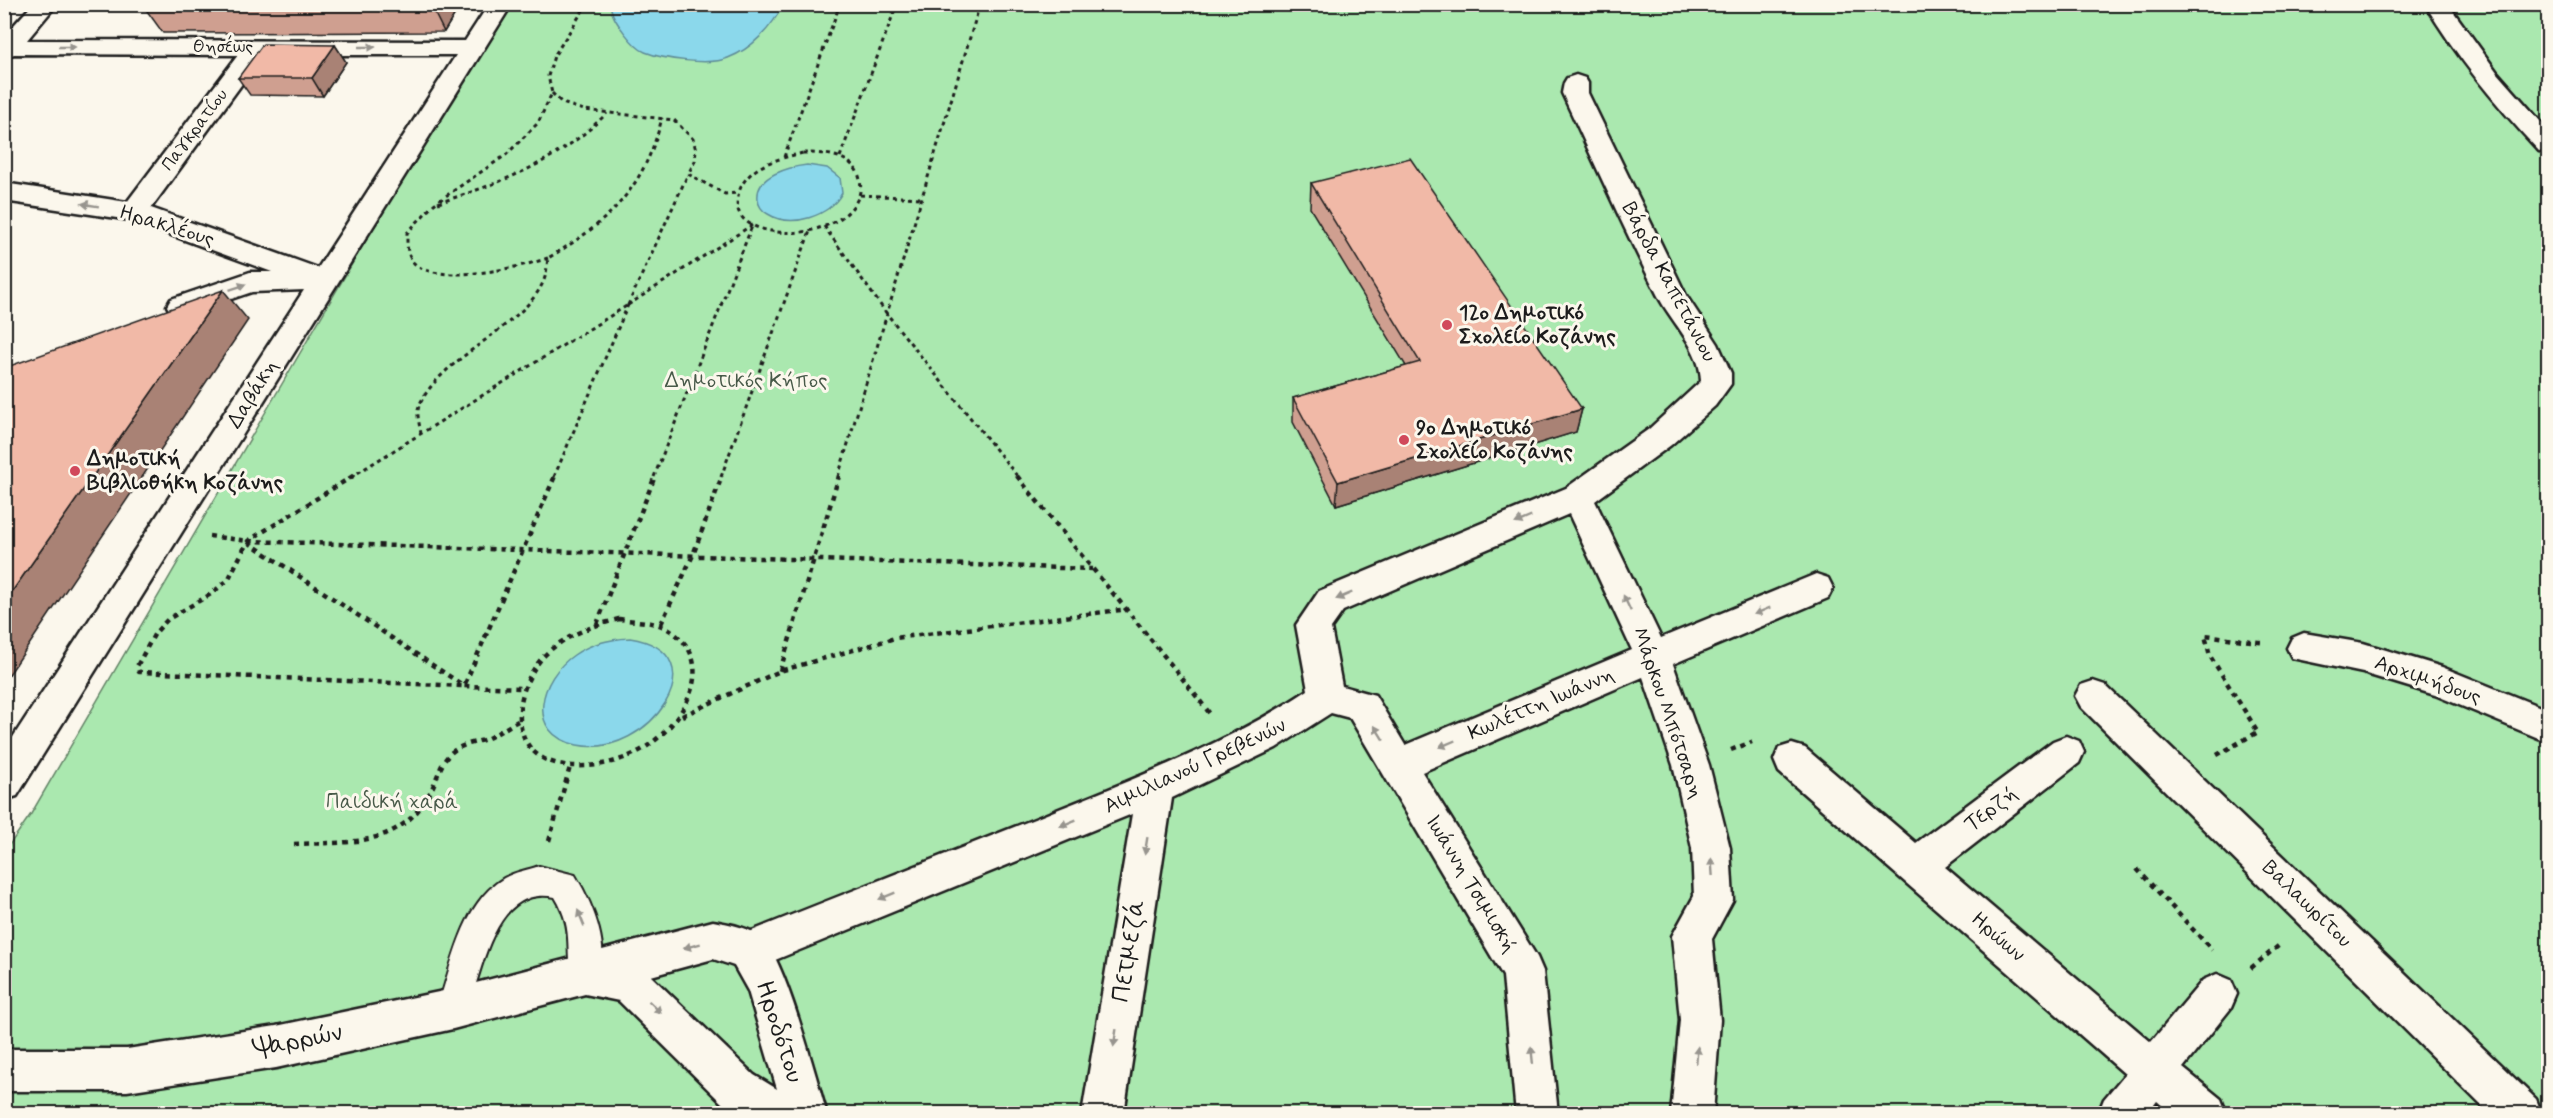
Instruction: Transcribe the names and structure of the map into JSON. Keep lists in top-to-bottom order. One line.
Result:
{"streets":{"street":["Θησέως","Παγκρατίου","Ηρακλέους","Βάρδα Καπετάνιου","Δαβάκη","Αρχιμήδους","Κωλέττη Ιωάννη","Μάρκου Μπότσαρη","Αιμιλιανού Γρεβενών","Τερζή","Ιωάννη Τσιμισκή","Βαλαωρίτου","Ηρώων","Πετμεζά","Ηροδότου","Ψαρρών"]},"crossings":[["Θησέως","Παγκρατίου"],["Θησέως","Δαβάκη"],["Παγκρατίου","Ηρακλέους"],["Ηρακλέους","Δαβάκη"],["Βάρδα Καπετάνιου","Μάρκου Μπότσαρη"],["Κωλέττη Ιωάννη","Μάρκου Μπότσαρη"],["Κωλέττη Ιωάννη","Ιωάννη Τσιμισκή"],["Αιμιλιανού Γρεβενών","Ιωάννη Τσιμισκή"],["Αιμιλιανού Γρεβενών","Πετμεζά"],["Αιμιλιανού Γρεβενών","Ηροδότου"],["Αιμιλιανού Γρεβενών","Ψαρρών"],["Τερζή","Ηρώων"],["Ηροδότου","Ψαρρών"]],"one_way":["Ηρακλέους","Κωλέττη Ιωάννη","Μάρκου Μπότσαρη","Αιμιλιανού Γρεβενών","Ιωάννη Τσιμισκή","Πετμεζά"],"parks":["Δημοτικός Κήπος","Παιδική χαρά"],"places":["12ο Δημοτικό Σχολείο Κοζάνης","9ο Δημοτικό Σχολείο Κοζάνης","Δημοτική Βιβλιοθήκη Κοζάνης"]}
